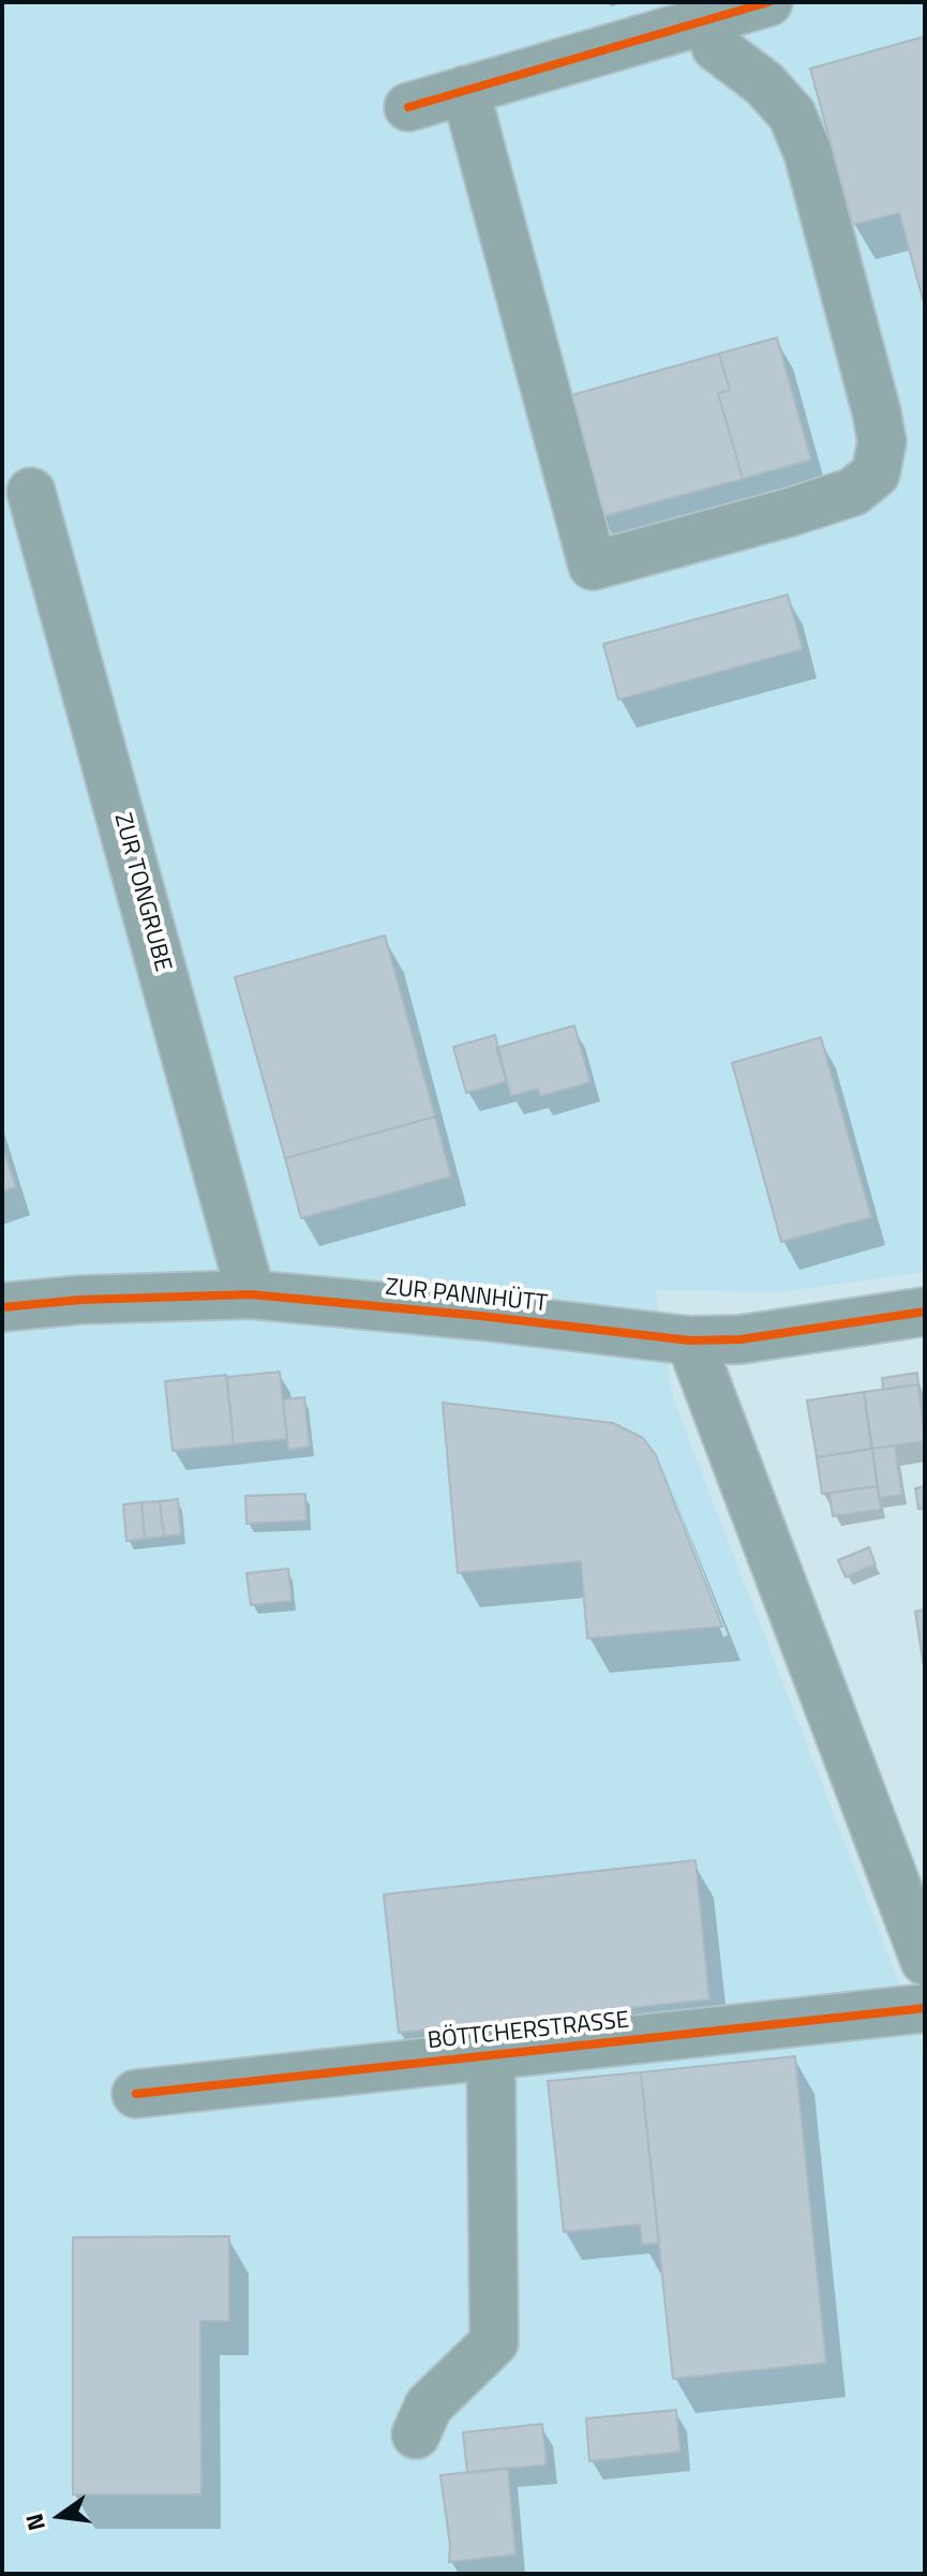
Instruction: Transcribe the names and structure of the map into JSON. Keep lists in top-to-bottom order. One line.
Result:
{"streets":{"street":["ZUR TONGRUBE","ZUR PANNHÜTT","BÖTTCHERSTRASSE"]},"crossings":[["ZUR TONGRUBE","ZUR PANNHÜTT"]],"north":"left"}
